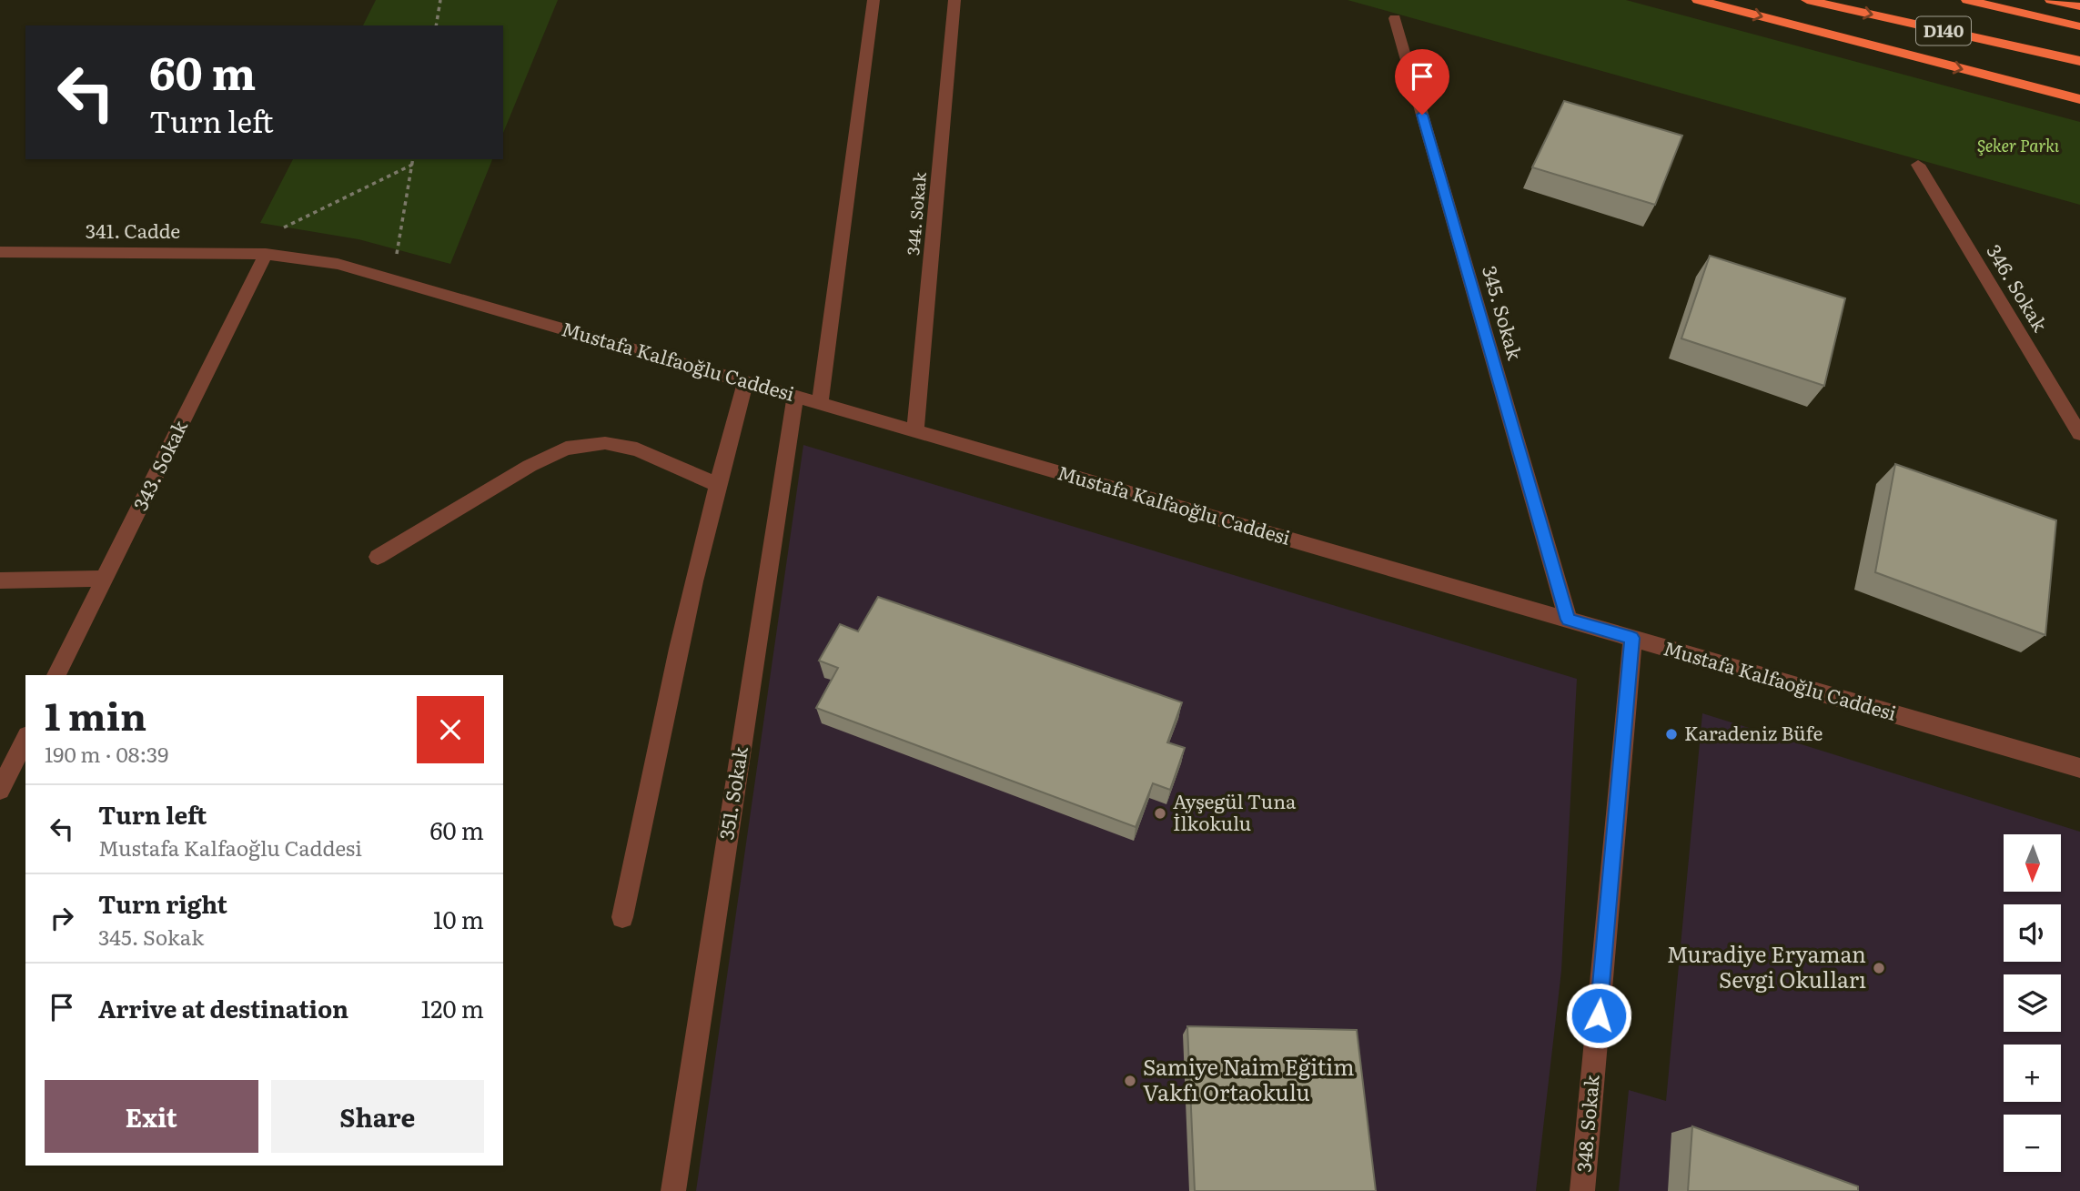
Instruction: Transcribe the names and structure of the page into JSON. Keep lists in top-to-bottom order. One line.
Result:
{"streets":{"highway":["D140"],"street":["344. Sokak","341. Cadde","346. Sokak","345. Sokak","Mustafa Kalfaoğlu Caddesi","343. Sokak","351. Sokak","348. Sokak"]},"crossings":[["344. Sokak","Mustafa Kalfaoğlu Caddesi"],["341. Cadde","Mustafa Kalfaoğlu Caddesi"],["341. Cadde","343. Sokak"],["345. Sokak","Mustafa Kalfaoğlu Caddesi"],["Mustafa Kalfaoğlu Caddesi","343. Sokak"],["Mustafa Kalfaoğlu Caddesi","351. Sokak"],["Mustafa Kalfaoğlu Caddesi","348. Sokak"]],"parks":["Şeker Parkı"],"places":["Karadeniz Büfe","Ayşegül Tuna İlkokulu","Muradiye Eryaman Sevgi Okulları","Samiye Naim Eğitim Vakfı Ortaokulu"],"north":"bottom","page":{"turn":["60 m","Turn left"],"heading":["1 min","190 m · 08:39"],"list":[{"name":"Turn left","note":"Mustafa Kalfaoğlu Caddesi","value":"60 m"},{"name":"Turn right","note":"345. Sokak","value":"10 m"},{"name":"Arrive at destination","value":"120 m"}],"map_buttons":["+","−"],"buttons":["Exit","Share"]}}
